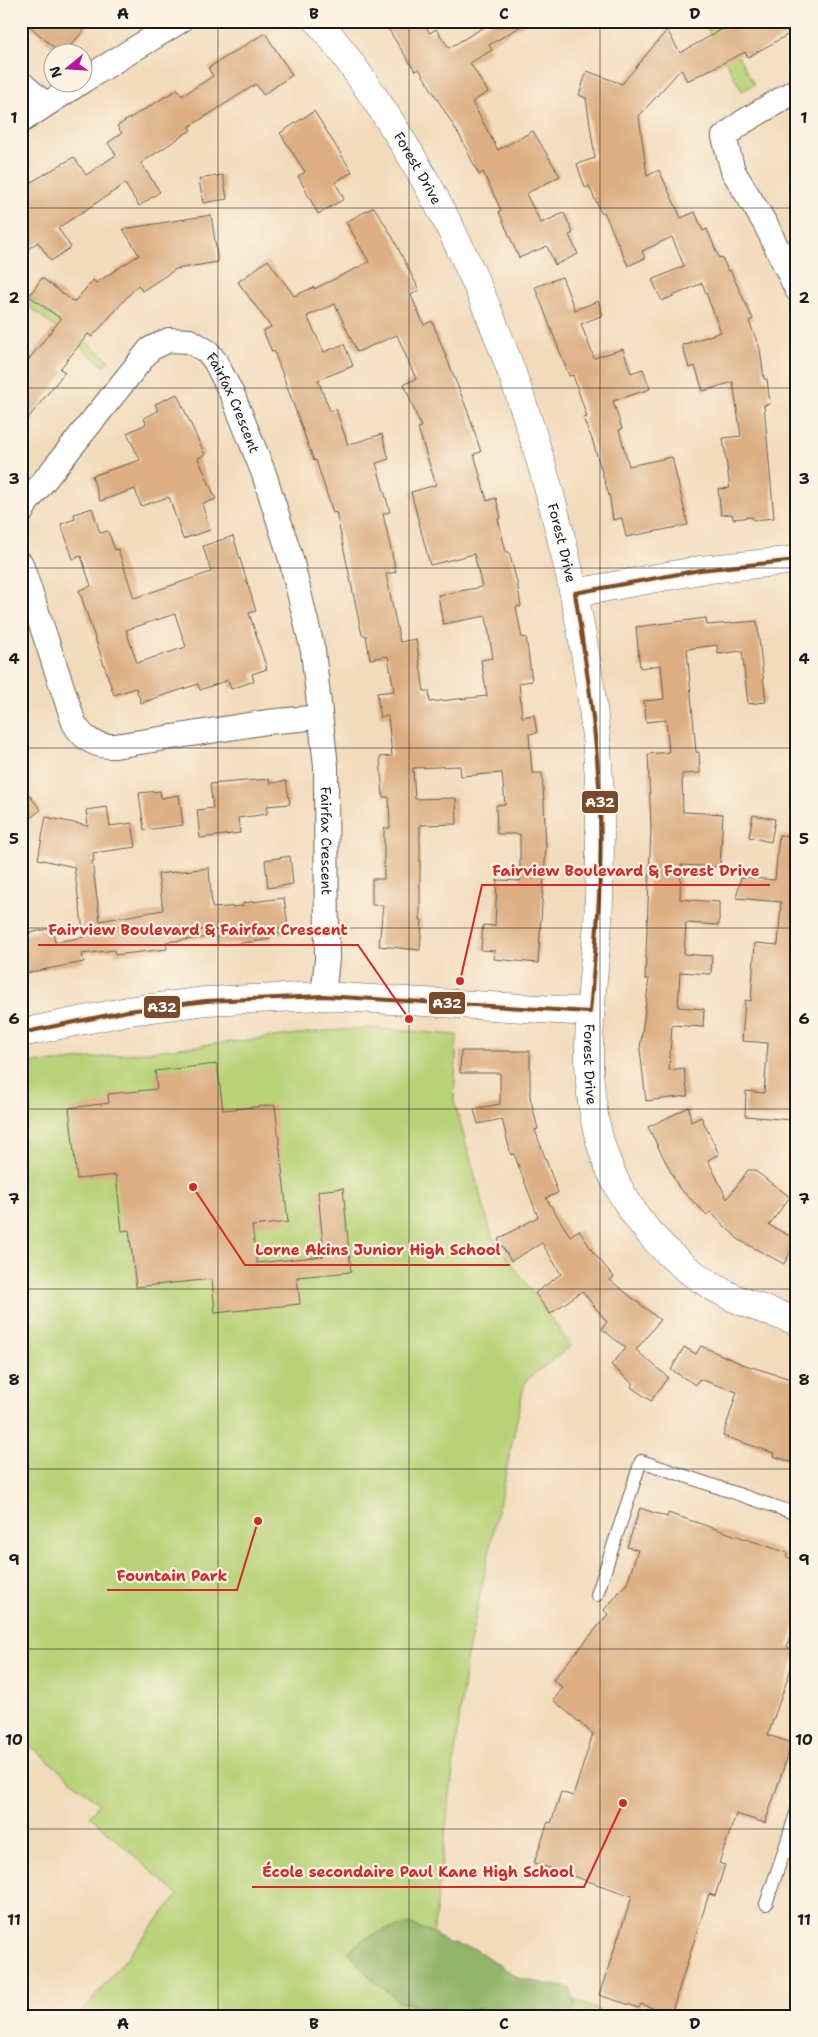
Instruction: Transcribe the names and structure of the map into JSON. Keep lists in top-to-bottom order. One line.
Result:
{"streets":{"street":["Forest Drive","Fairfax Crescent"]},"places":["Fairview Boulevard & Forest Drive","Fairview Boulevard & Fairfax Crescent","Lorne Akins Junior High School","Fountain Park","École secondaire Paul Kane High School"],"lines":["transit line A32"],"north":"left","grid":{"columns":["A","B","C","D"],"rows":["1","2","3","4","5","6","7","8","9","10","11"]}}
